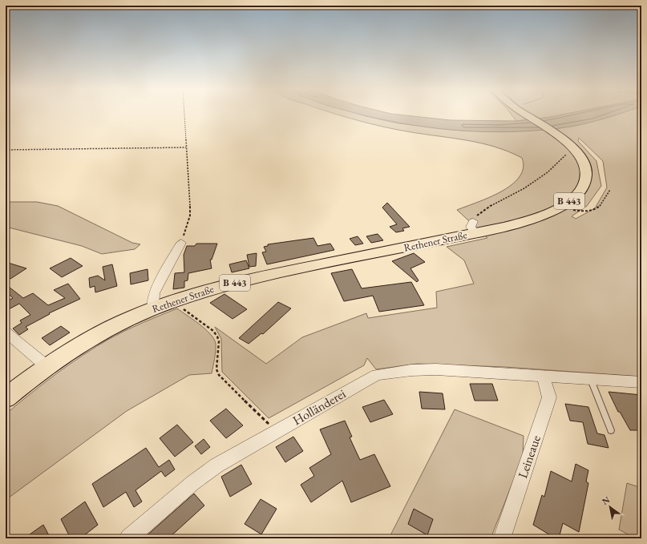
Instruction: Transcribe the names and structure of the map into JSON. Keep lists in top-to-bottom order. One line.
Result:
{"streets":{"main road":["B 443","Rethener Straße"],"street":["Holländerei","Leineaue"]},"crossings":[["Holländerei","Leineaue"]],"north":"top left"}
